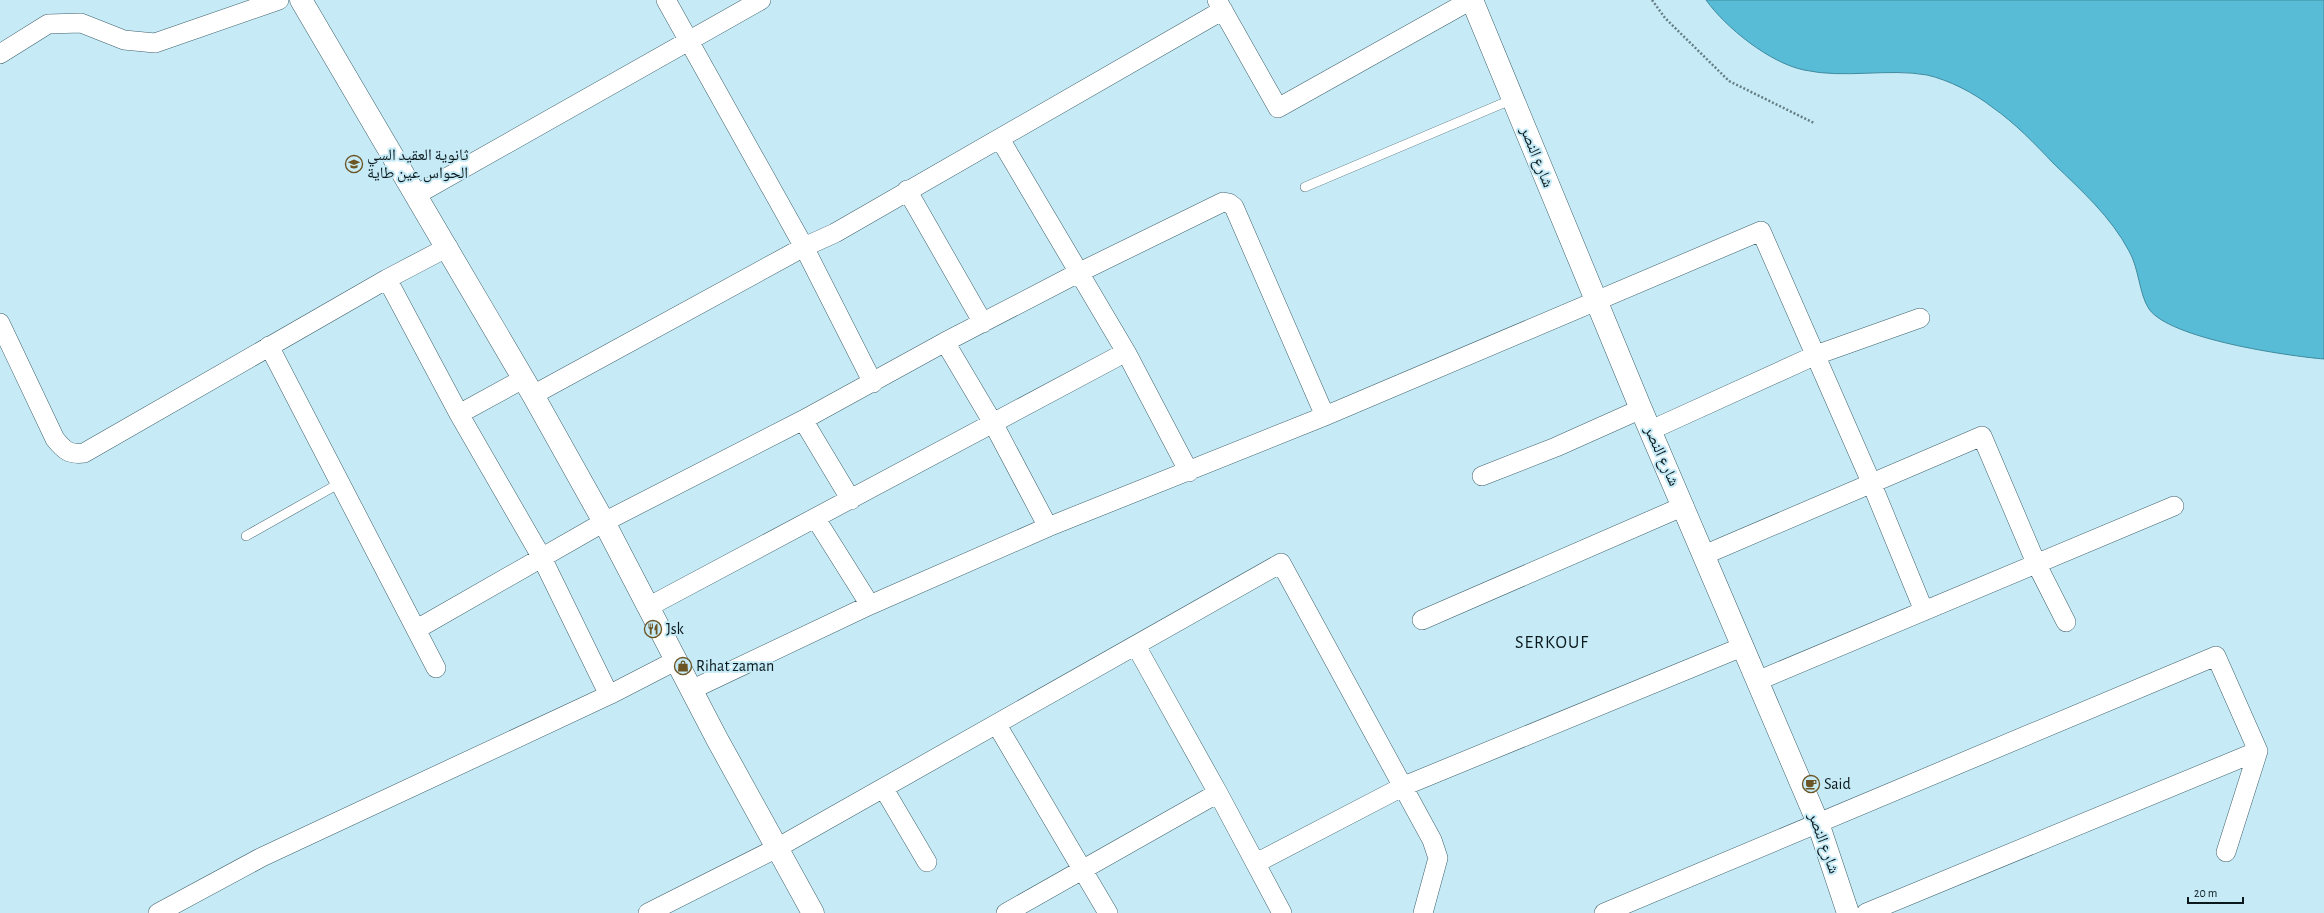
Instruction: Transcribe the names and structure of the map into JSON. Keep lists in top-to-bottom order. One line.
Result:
{"streets":{"main road":["شارع النصر"]},"districts":["SERKOUF"],"places":{"school or university":["ثانوية العقيد السي الحواس عين طاية"],"restaurant":["Jsk"],"shop":["Rihat zaman"],"cafe":["Said"]},"scale_bar":"20 m"}
